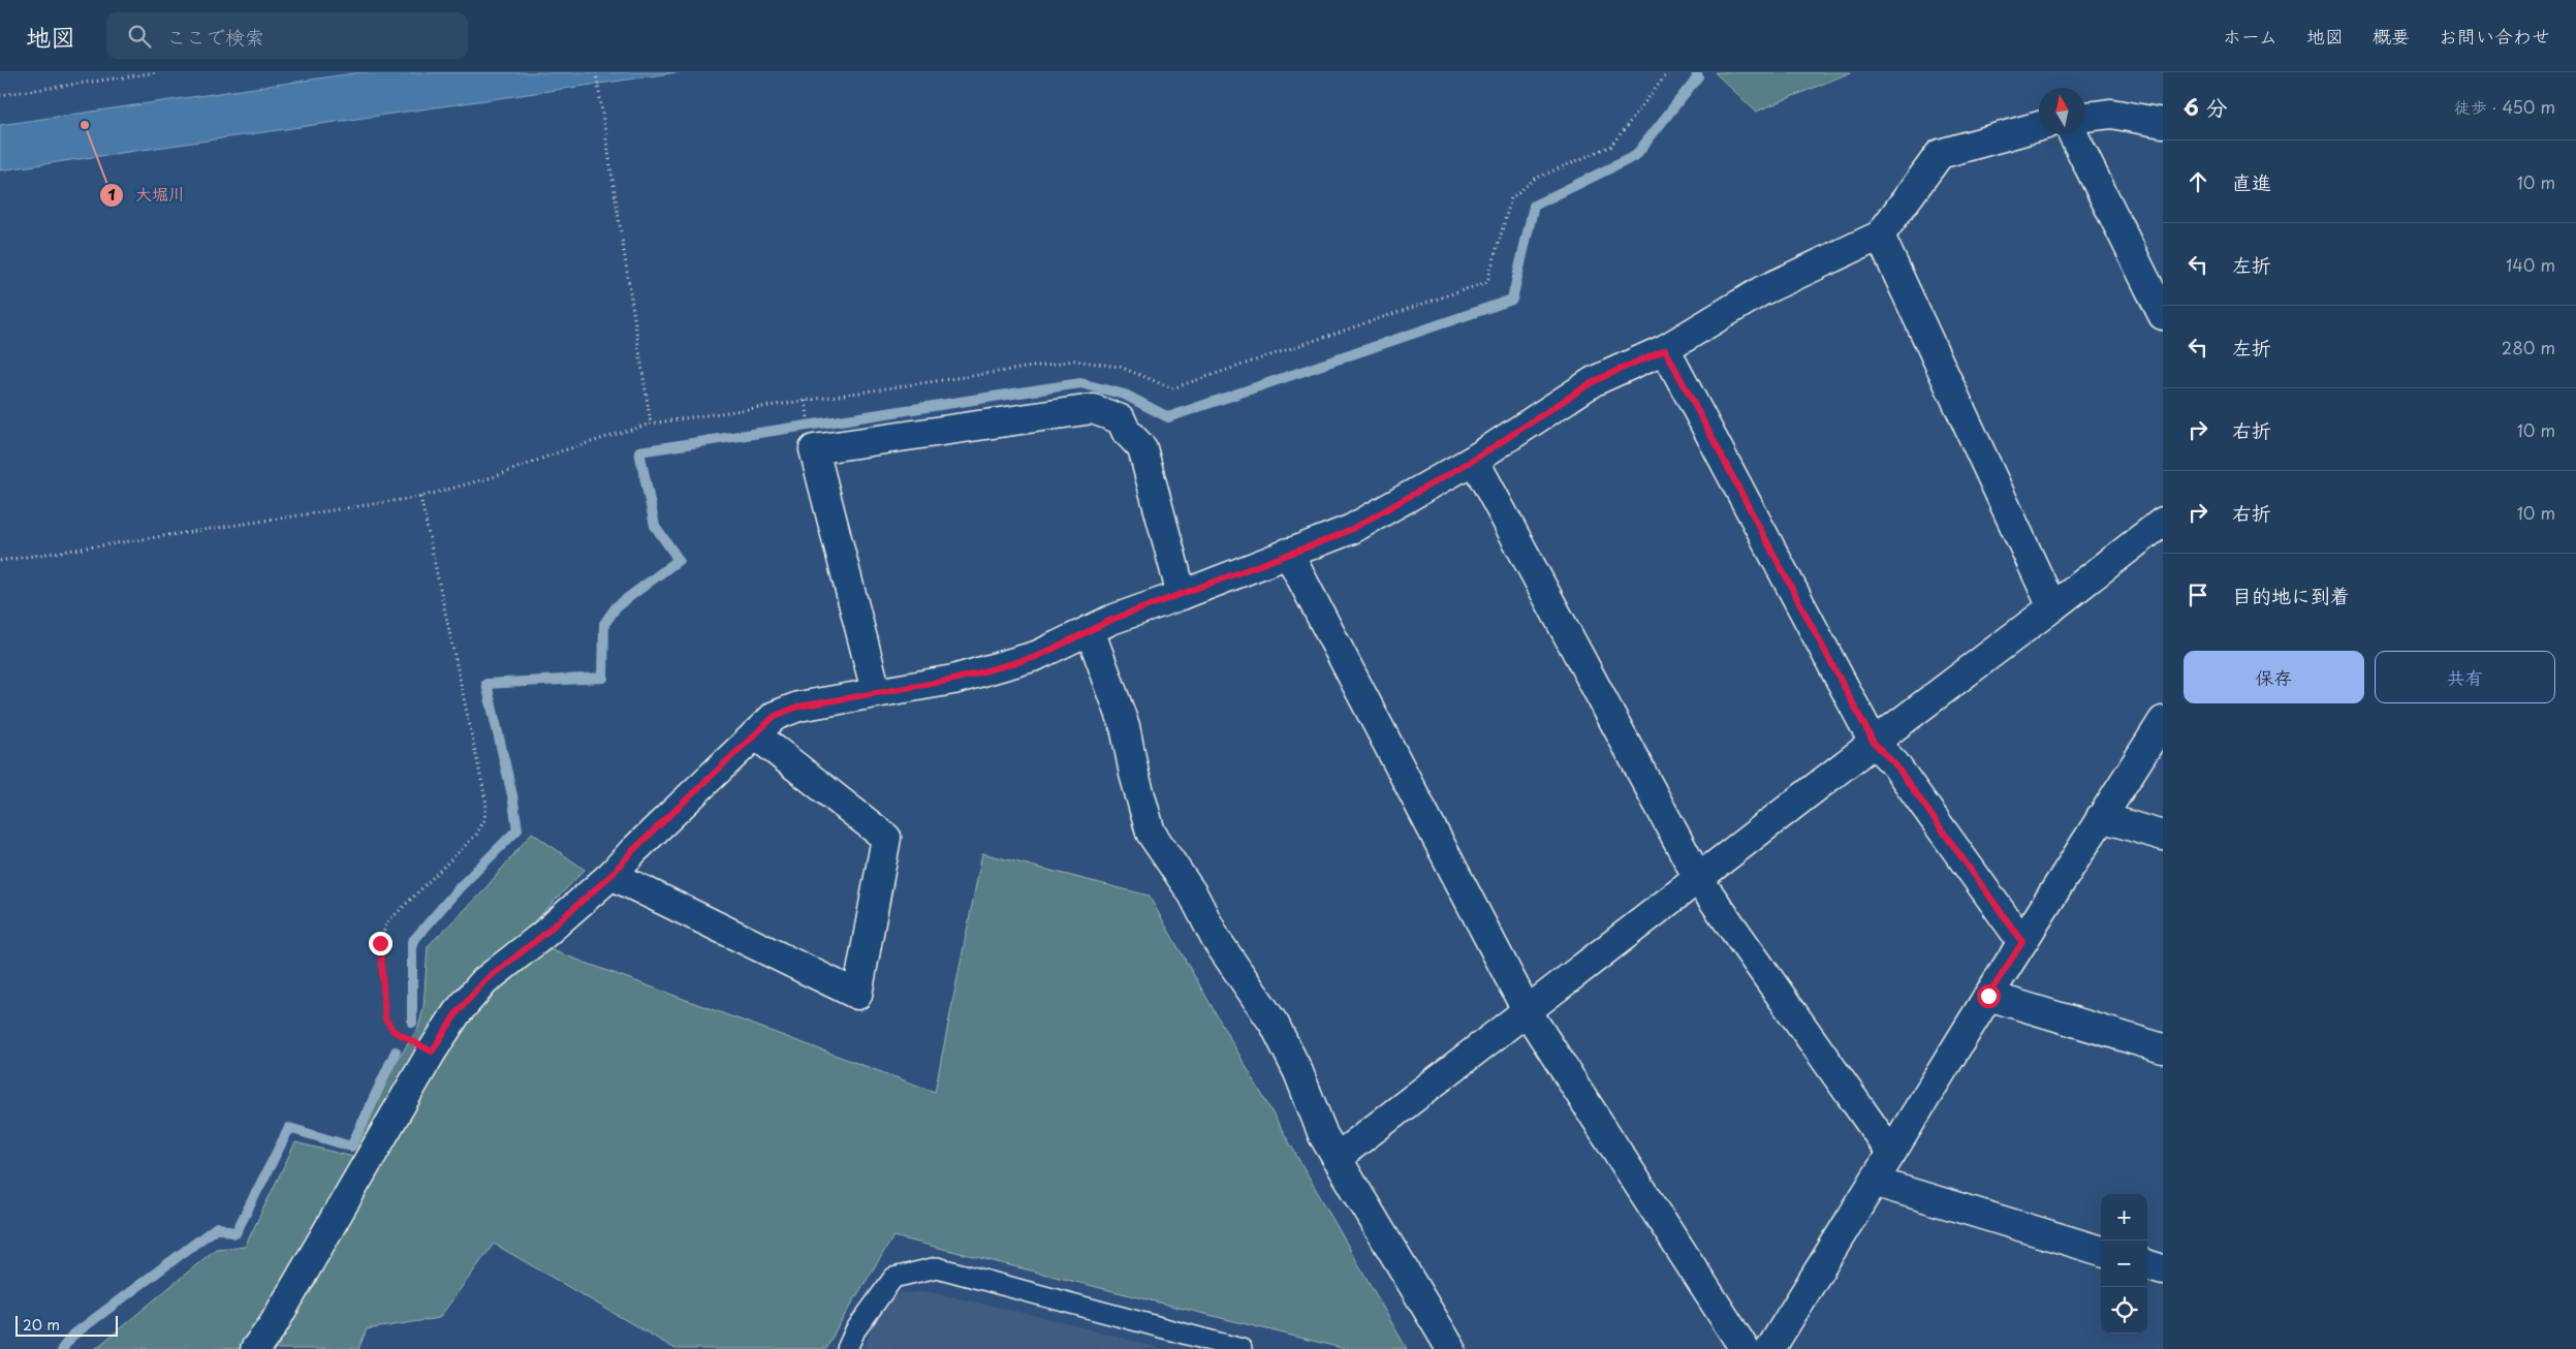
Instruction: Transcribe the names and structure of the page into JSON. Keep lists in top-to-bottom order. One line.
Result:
{"places":["大堀川"],"scale_bar":"20 m","north":"top","page":{"header":"地図","search":"ここで検索","nav":["ホーム","地図","概要","お問い合わせ"],"heading":["6 分","徒歩 · 450 m"],"list":[["直進","10 m"],["左折","140 m"],["左折","280 m"],["右折","10 m"],["右折","10 m"],"目的地に到着"],"buttons":["保存","共有"],"map_buttons":["+","−"],"scale":"20 m"}}
